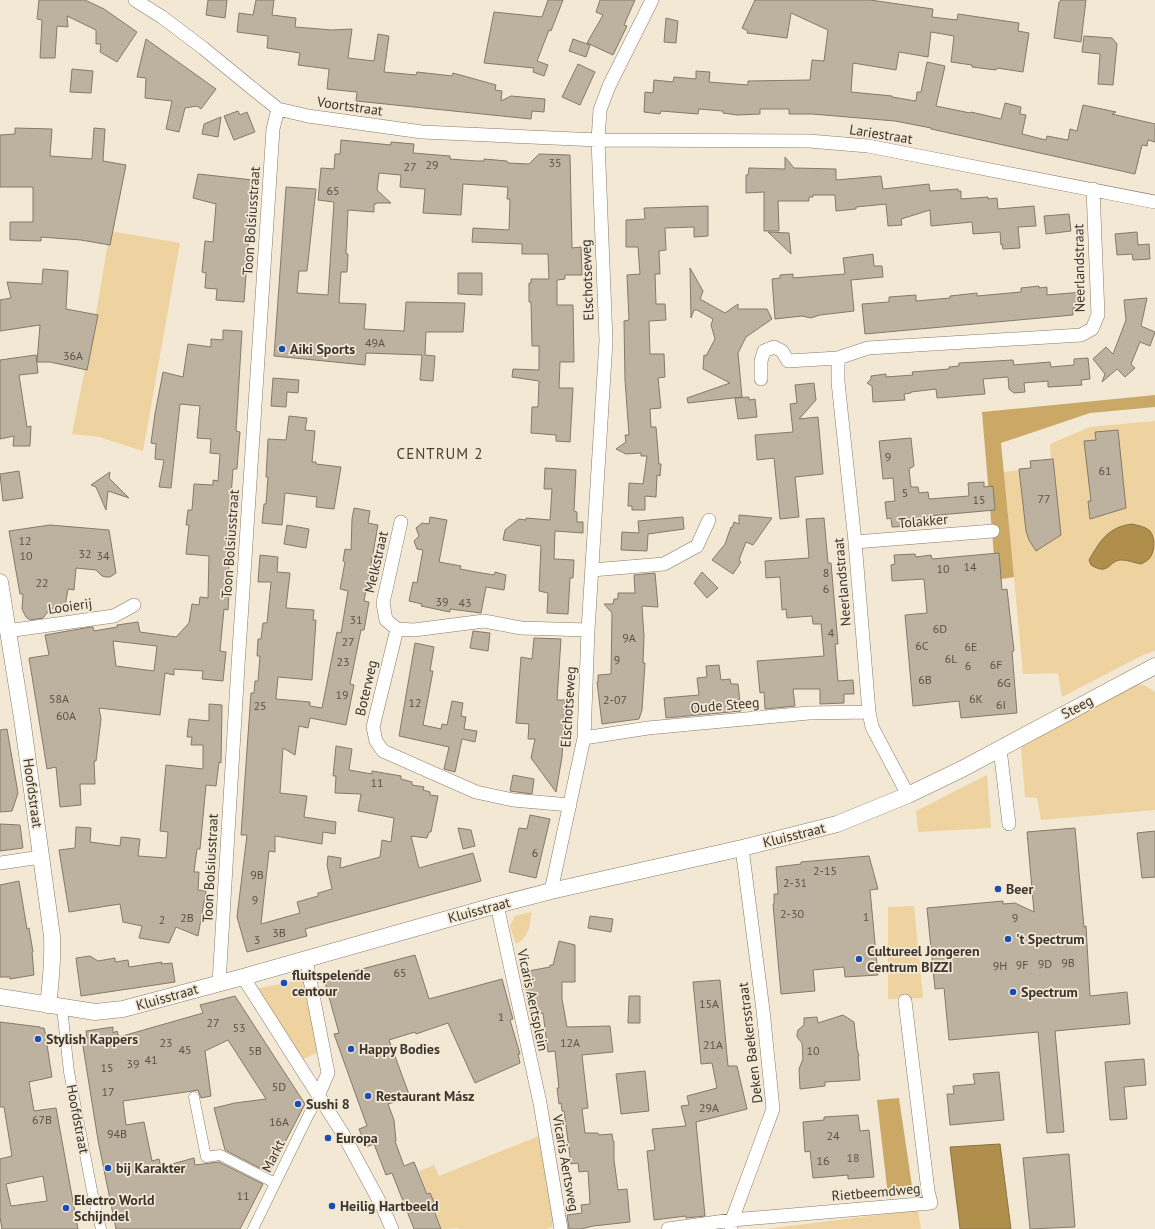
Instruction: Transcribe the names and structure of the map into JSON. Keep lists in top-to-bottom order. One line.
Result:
{"streets":{"street":["Voortstraat","Lariestraat","Toon Bolsiusstraat","Neerlandstraat","Elschotseweg","Tolakker","Melkstraat","Looierij","Boterweg","Oude Steeg","Steeg","Hoofdstraat","Kluisstraat","Vicaris Aertsplein","Deken Baekersstraat","Markt","Vicaris Aertsweg","Rietbeemdweg"]},"crossings":[["Voortstraat","Lariestraat"],["Voortstraat","Toon Bolsiusstraat"],["Voortstraat","Elschotseweg"],["Lariestraat","Neerlandstraat"],["Lariestraat","Elschotseweg"],["Toon Bolsiusstraat","Kluisstraat"],["Neerlandstraat","Tolakker"],["Neerlandstraat","Oude Steeg"],["Neerlandstraat","Steeg"],["Neerlandstraat","Kluisstraat"],["Elschotseweg","Boterweg"],["Elschotseweg","Oude Steeg"],["Elschotseweg","Kluisstraat"],["Melkstraat","Boterweg"],["Looierij","Hoofdstraat"],["Steeg","Kluisstraat"],["Hoofdstraat","Kluisstraat"],["Kluisstraat","Vicaris Aertsplein"],["Kluisstraat","Deken Baekersstraat"],["Vicaris Aertsplein","Vicaris Aertsweg"],["Deken Baekersstraat","Rietbeemdweg"]],"districts":["CENTRUM 2"],"places":["Aiki Sports","Beer","'t Spectrum","Cultureel Jongeren Centrum BIZZI","fluitspelende centour","Spectrum","Stylish Kappers","Happy Bodies","Restaurant Mász","Sushi 8","Europa","bij Karakter","Heilig Hartbeeld","Electro World Schijndel"],"house_numbers":["35","29","27","65","49A","36A","9","61","5","77","15","12","32","10","34","14","10","8","22","6","39","43","31","6D","4","9A","27","6C","6E","6L","9","23","6F","6","6B","6G","19","58A","6K","2-07","12","6I","25","60A","11","6","2-15","9B","2-31","9","2-30","1","2B","9","2","3B","3","9B","9D","9F","9H","65","15A","1","27","53","23","12A","21A","45","5B","10","41","39","15","5D","17","29A","67B","16A","94B","24","18","16","11"]}
